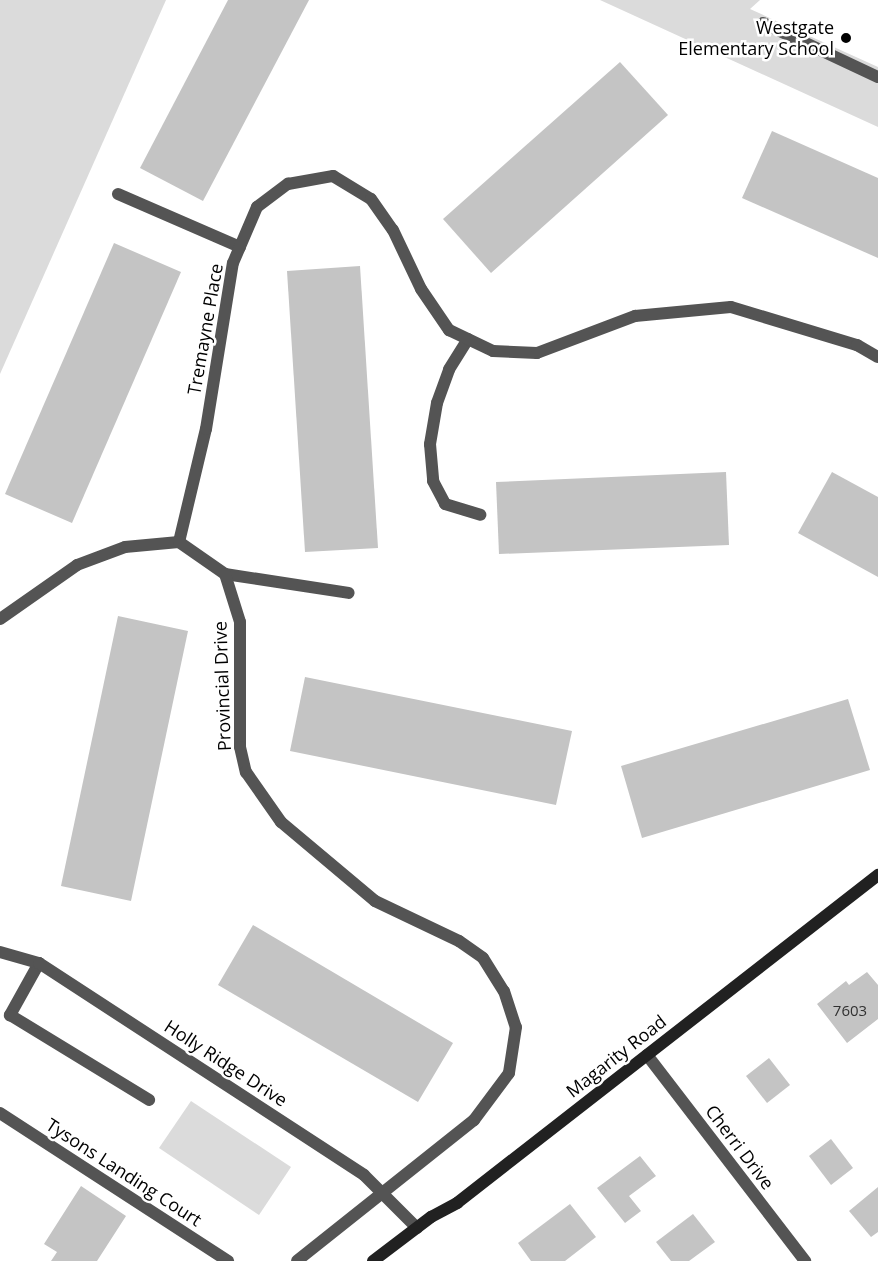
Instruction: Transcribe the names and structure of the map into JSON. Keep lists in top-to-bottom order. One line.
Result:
{"streets":{"main road":["Magarity Road"],"street":["Tremayne Place","Provincial Drive","Holly Ridge Drive","Cherri Drive","Tysons Landing Court"]},"crossings":[["Provincial Drive","Holly Ridge Drive"],["Magarity Road","Holly Ridge Drive"],["Magarity Road","Cherri Drive"]],"places":["Westgate Elementary School"],"house_numbers":["7603"]}
